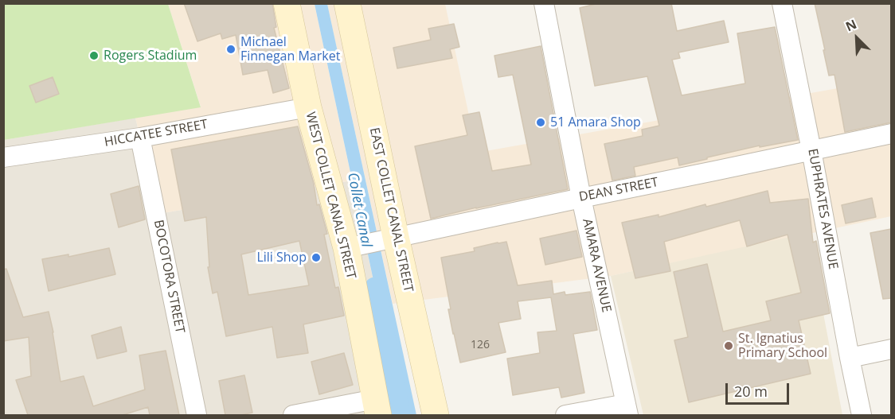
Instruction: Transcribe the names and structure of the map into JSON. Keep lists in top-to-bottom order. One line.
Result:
{"streets":{"street":["HICCATEE STREET","DEAN STREET","WEST COLLET CANAL STREET","EUPHRATES AVENUE","EAST COLLET CANAL STREET","AMARA AVENUE","BOCOTORA STREET"]},"crossings":[["HICCATEE STREET","WEST COLLET CANAL STREET"],["HICCATEE STREET","BOCOTORA STREET"],["DEAN STREET","WEST COLLET CANAL STREET"],["DEAN STREET","EUPHRATES AVENUE"],["DEAN STREET","EAST COLLET CANAL STREET"],["DEAN STREET","AMARA AVENUE"]],"water":["Collet Canal"],"places":["Michael Finnegan Market","Rogers Stadium","51 Amara Shop","Lili Shop","St. Ignatius Primary School"],"house_numbers":["126"],"scale_bar":"20 m","north":"top left"}
